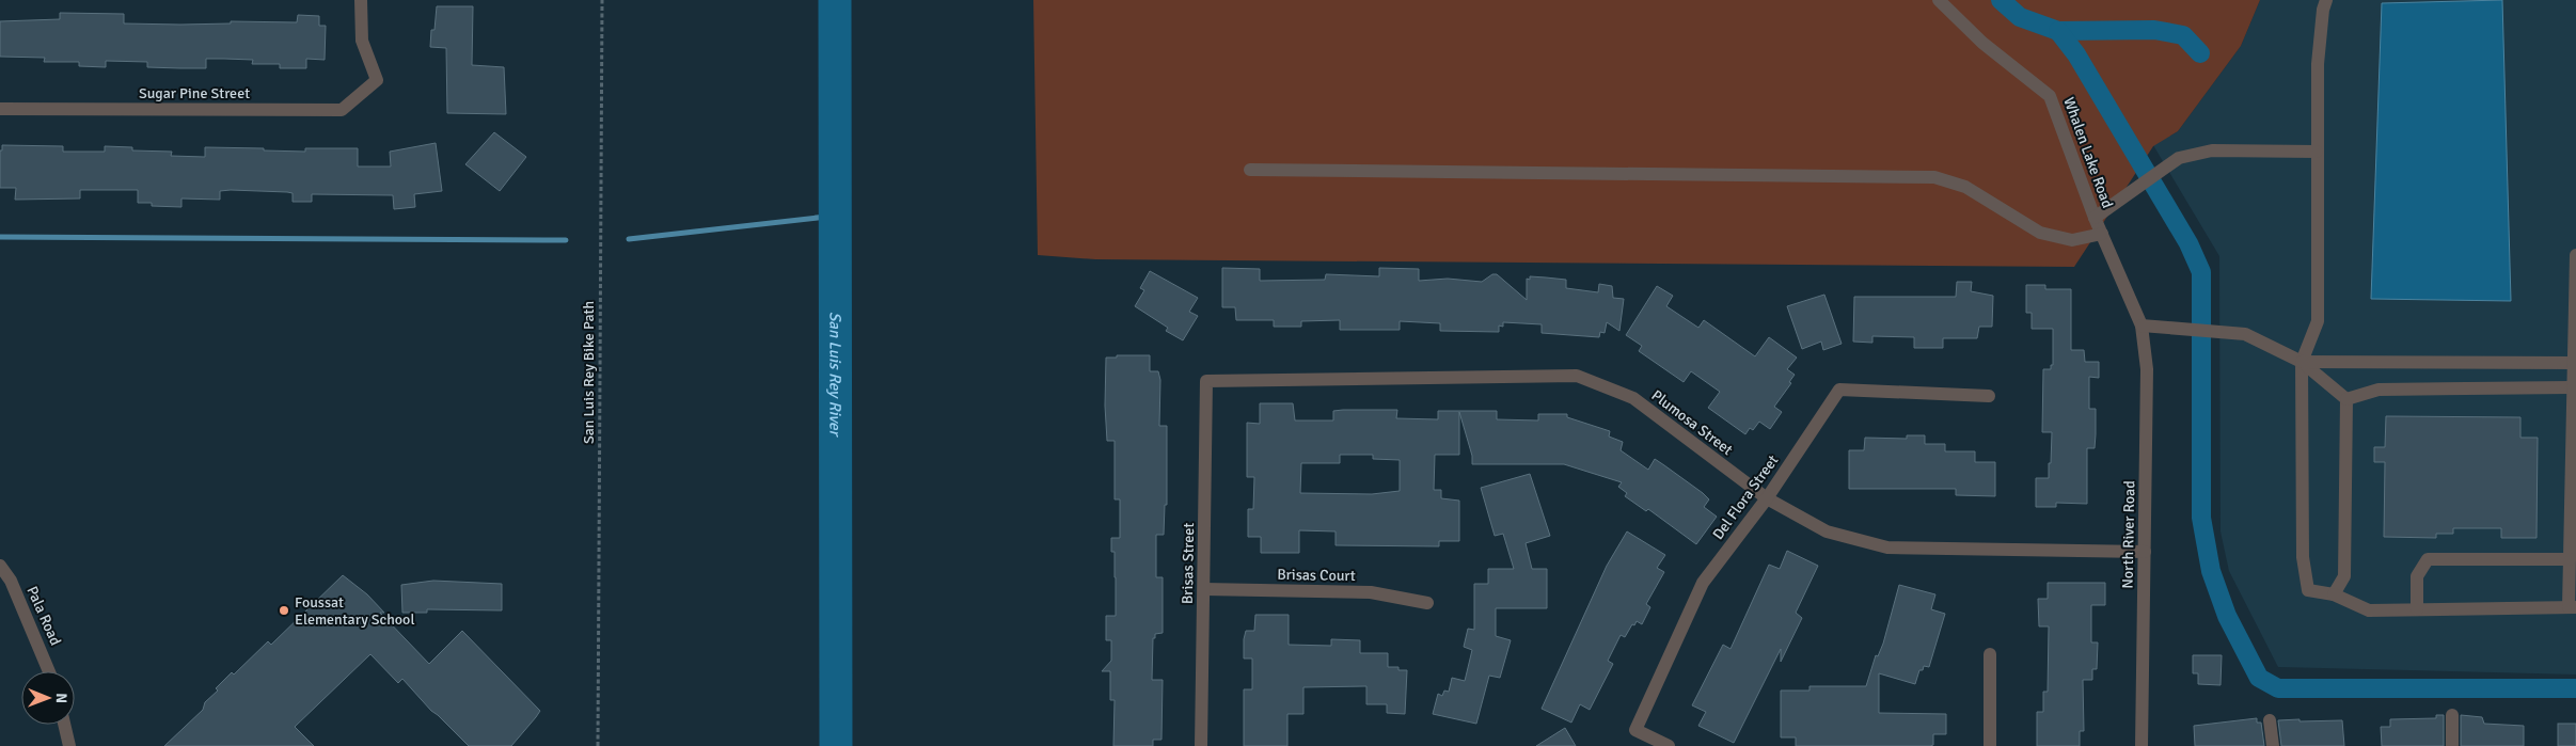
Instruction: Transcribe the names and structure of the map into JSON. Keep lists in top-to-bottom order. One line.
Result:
{"streets":{"street":["Sugar Pine Street","Whalen Lake Road","Plumosa Street","Del Flora Street","North River Road","Brisas Street","Brisas Court","Pala Road"],"path":["San Luis Rey Bike Path"]},"crossings":[["Whalen Lake Road","North River Road"],["Plumosa Street","Del Flora Street"],["Plumosa Street","North River Road"],["Plumosa Street","Brisas Street"],["Brisas Street","Brisas Court"]],"water":["San Luis Rey River"],"places":["Foussat Elementary School"],"north":"right"}
